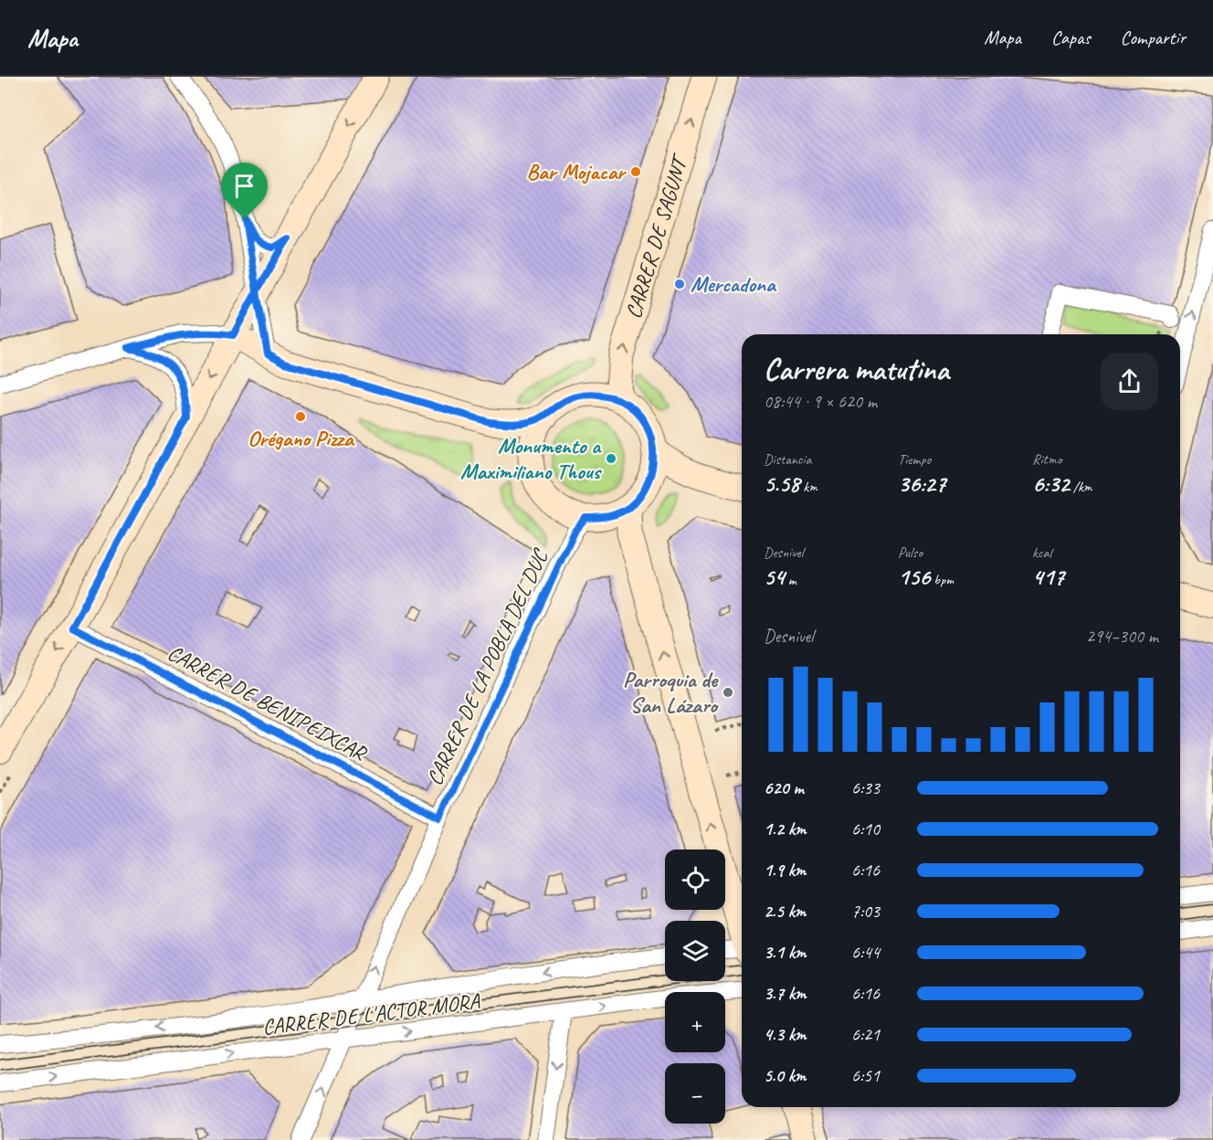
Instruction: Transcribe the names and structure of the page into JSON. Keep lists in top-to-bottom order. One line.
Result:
{"streets":{"street":["CARRER DE SAGUNT","CARRER DE LA POBLA DEL DUC","CARRER DE BENIPEIXCAR","CARRER DE L'ACTOR MORA"]},"crossings":[["CARRER DE SAGUNT","CARRER DE LA POBLA DEL DUC"],["CARRER DE LA POBLA DEL DUC","CARRER DE BENIPEIXCAR"],["CARRER DE LA POBLA DEL DUC","CARRER DE L'ACTOR MORA"]],"one_way":["CARRER DE SAGUNT","CARRER DE LA POBLA DEL DUC"],"places":["Bar Mojacar","Mercadona","Orégano Pizza","Monumento a Maximiliano Thous","Parroquia de San Lázaro"],"page":{"header":"Mapa","nav":["Mapa","Capas","Compartir"],"heading":["Carrera matutina","08:44 · 9 × 620 m"],"stats":[["Distancia","5.58 km"],["Tiempo","36:27"],["Ritmo","6:32 /km"],["Desnivel","54 m"],["Pulso","156 bpm"],["kcal","417"]],"chart":["Desnivel","294–300 m"],"list":[{"name":"620 m","note":"6:33"},{"name":"1.2 km","note":"6:10"},{"name":"1.9 km","note":"6:16"},{"name":"2.5 km","note":"7:03"},{"name":"3.1 km","note":"6:44"},{"name":"3.7 km","note":"6:16"},{"name":"4.3 km","note":"6:21"},{"name":"5.0 km","note":"6:51"}],"map_buttons":["+","−"]}}
